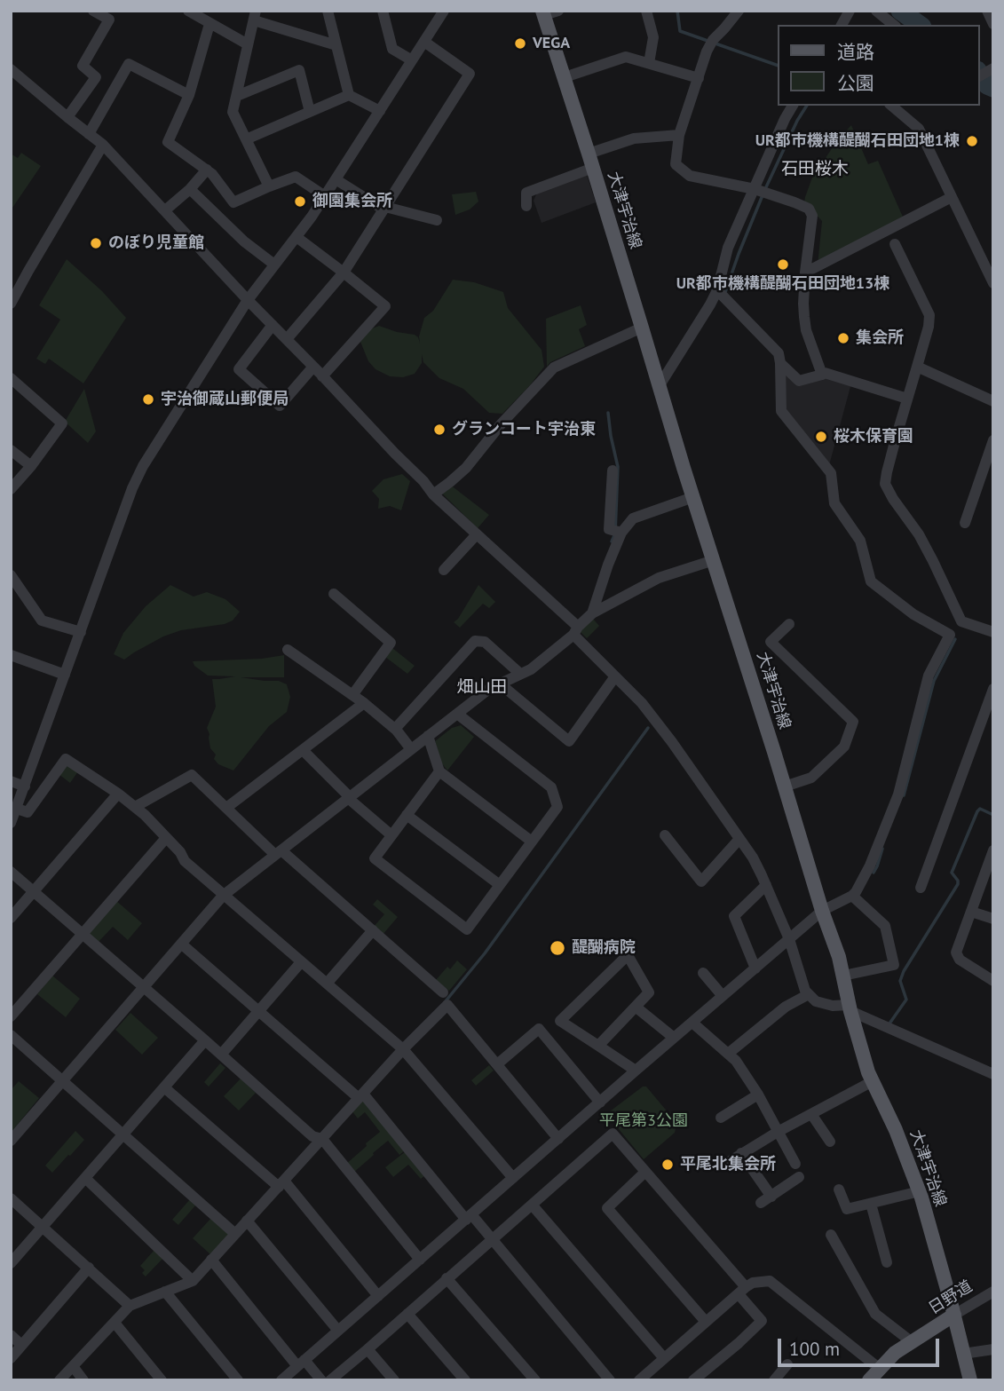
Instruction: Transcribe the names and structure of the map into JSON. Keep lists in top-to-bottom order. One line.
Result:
{"streets":{"main road":["大津宇治線","日野道"]},"crossings":[["大津宇治線","日野道"]],"districts":["石田桜木","畑山田"],"parks":["平尾第3公園"],"places":["VEGA","UR都市機構醍醐石田団地1棟","御園集会所","のぼり児童館","UR都市機構醍醐石田団地13棟","集会所","宇治御蔵山郵便局","グランコート宇治東","桜木保育園","醍醐病院","平尾北集会所"],"legend":["道路","公園"],"scale_bar":"100 m"}
